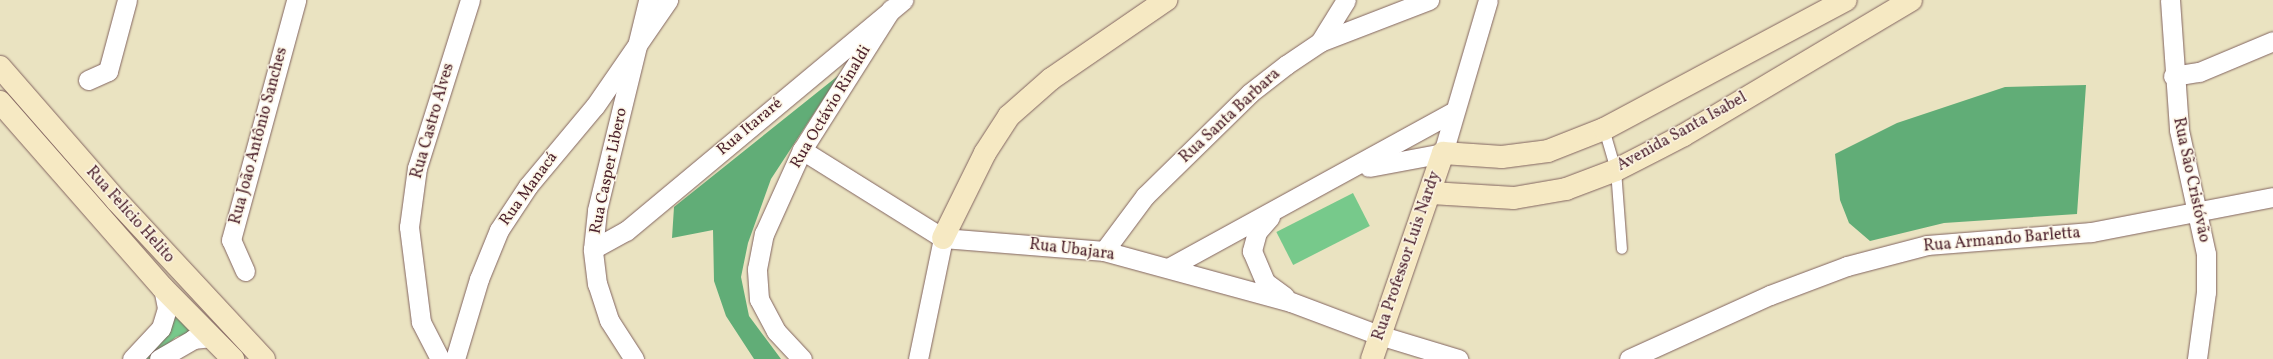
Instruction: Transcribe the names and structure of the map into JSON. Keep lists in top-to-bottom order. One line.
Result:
{"streets":{"main road":["Avenida Santa Isabel","Rua Felício Helito","Rua Professor Luis Nardy"],"street":["Rua Octávio Rinaldi","Rua Santa Barbara","Rua Castro Alves","Rua Itararé","Rua João Antônio Sanches","Rua Casper Libero","Rua São Cristóvão","Rua Manacá","Rua Armando Barletta","Rua Ubajara"]},"crossings":[["Rua Octávio Rinaldi","Rua Itararé"],["Rua Octávio Rinaldi","Rua Ubajara"],["Rua Santa Barbara","Rua Ubajara"],["Rua Itararé","Rua Casper Libero"],["Avenida Santa Isabel","Rua Professor Luis Nardy"],["Rua Casper Libero","Rua Manacá"],["Rua São Cristóvão","Rua Armando Barletta"],["Rua Ubajara","Rua Professor Luis Nardy"]]}
